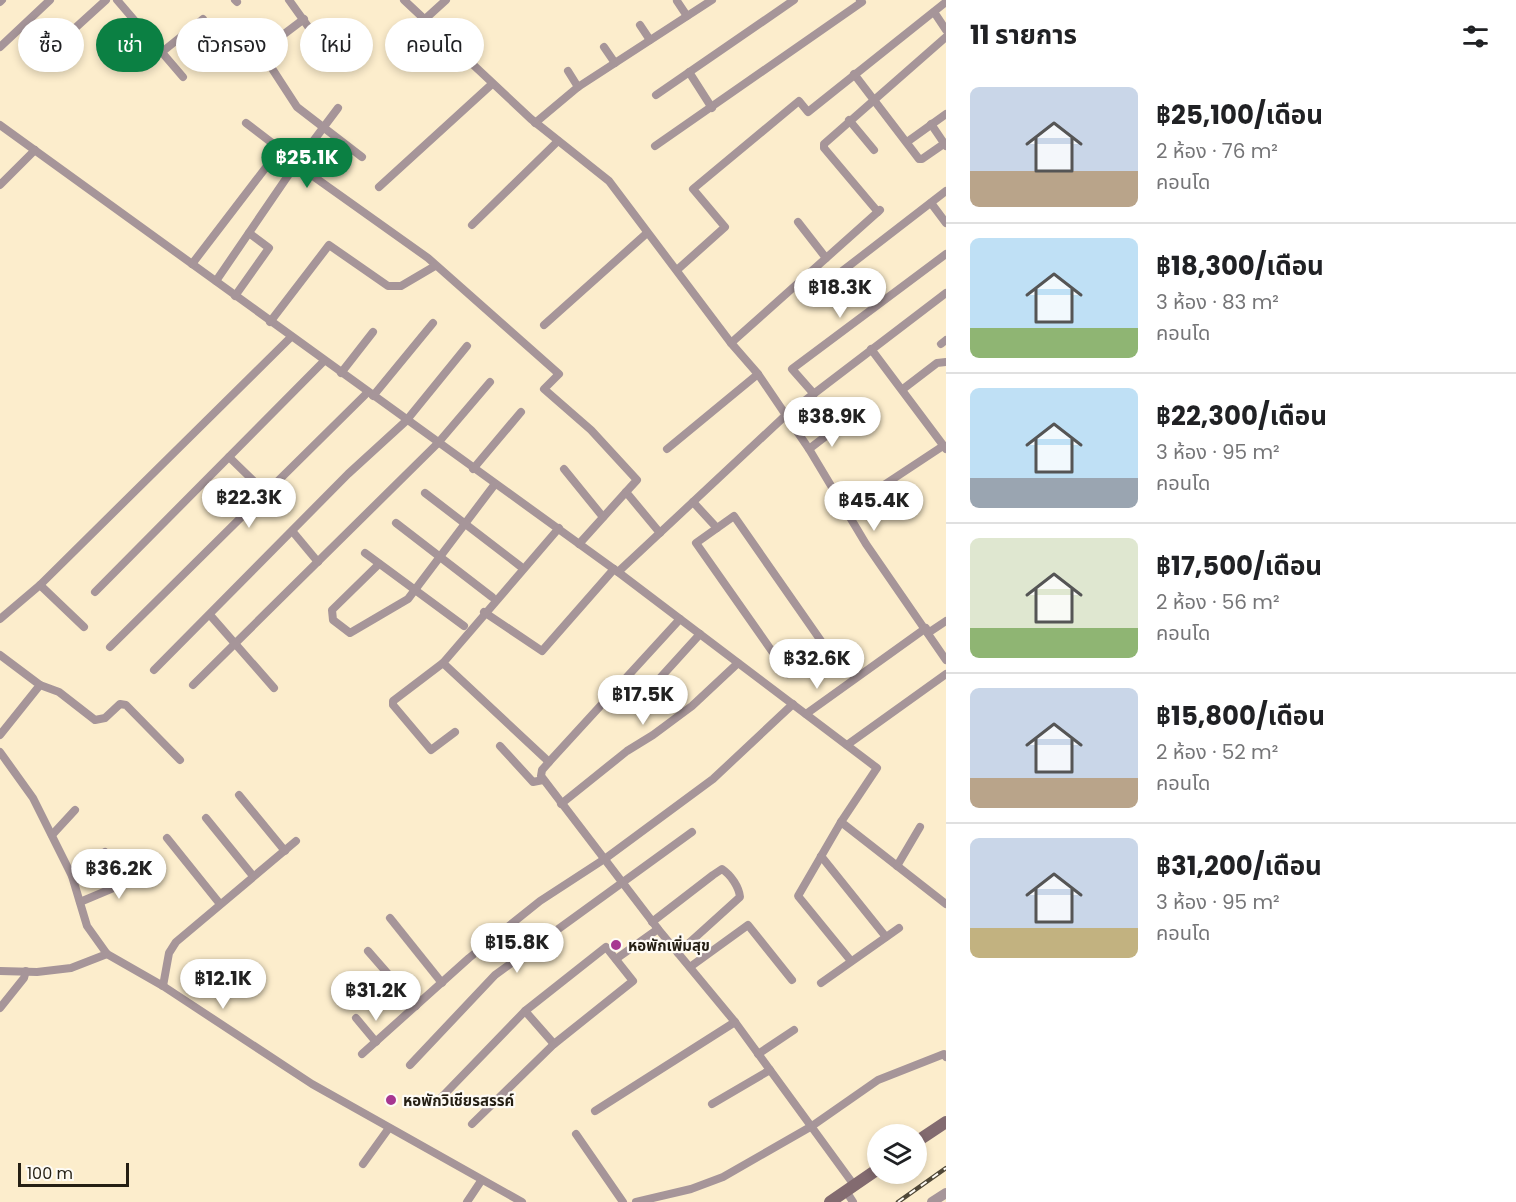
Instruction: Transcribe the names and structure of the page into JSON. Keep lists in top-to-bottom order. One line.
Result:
{"places":["หอพักเพิ่มสุข","หอพักวิเชียรสรรค์"],"scale_bar":"100 m","page":{"heading":"11 รายการ","chip":["ซื้อ","เช่า","ตัวกรอง","ใหม่","คอนโด"],"list":[{"name":"฿25,100/เดือน","note":"2 ห้อง · 76 m² · คอนโด"},{"name":"฿18,300/เดือน","note":"3 ห้อง · 83 m² · คอนโด"},{"name":"฿22,300/เดือน","note":"3 ห้อง · 95 m² · คอนโด"},{"name":"฿17,500/เดือน","note":"2 ห้อง · 56 m² · คอนโด"},{"name":"฿15,800/เดือน","note":"2 ห้อง · 52 m² · คอนโด"},{"name":"฿31,200/เดือน","note":"3 ห้อง · 95 m² · คอนโด"}],"price":["฿25.1K","฿18.3K","฿38.9K","฿22.3K","฿45.4K","฿32.6K","฿17.5K","฿36.2K","฿15.8K","฿12.1K","฿31.2K"],"scale":"100 m"}}
